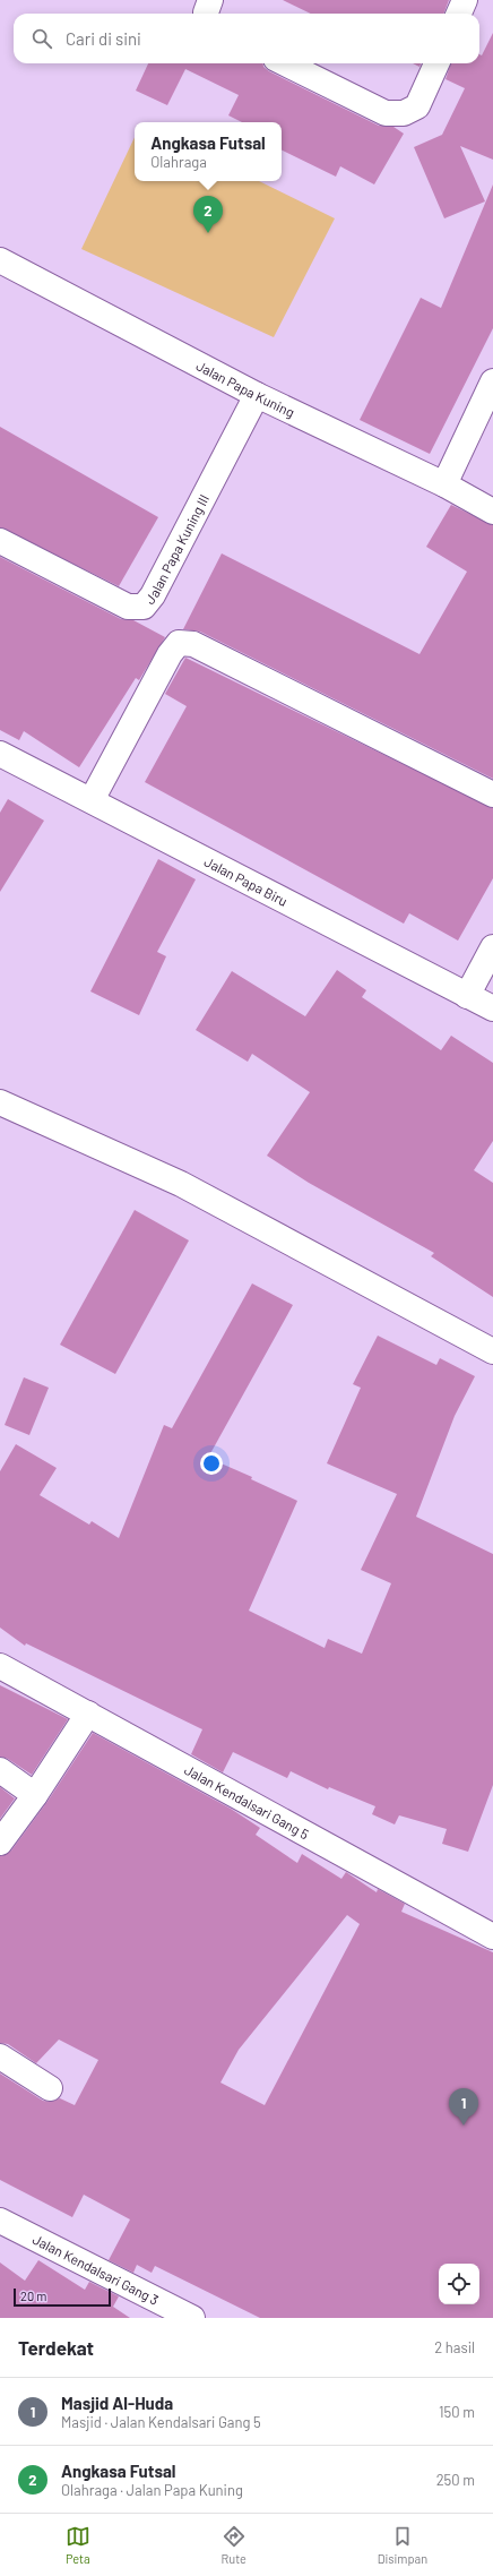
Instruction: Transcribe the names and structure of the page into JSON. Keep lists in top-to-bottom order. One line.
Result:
{"streets":{"street":["Jalan Papa Kuning","Jalan Papa Kuning III","Jalan Papa Biru","Jalan Kendalsari Gang 5","Jalan Kendalsari Gang 3"]},"crossings":[["Jalan Papa Kuning","Jalan Papa Kuning III"]],"scale_bar":"20 m","page":{"search":"Cari di sini","popup":["Angkasa Futsal","Olahraga"],"pins":["2","1"],"scale":"20 m","heading":["Terdekat","2 hasil"],"list":[{"mark":"1","name":"Masjid Al-Huda","note":"Masjid · Jalan Kendalsari Gang 5","value":"150 m"},{"mark":"2","name":"Angkasa Futsal","note":"Olahraga · Jalan Papa Kuning","value":"250 m"}],"nav":["Peta","Rute","Disimpan"]}}
